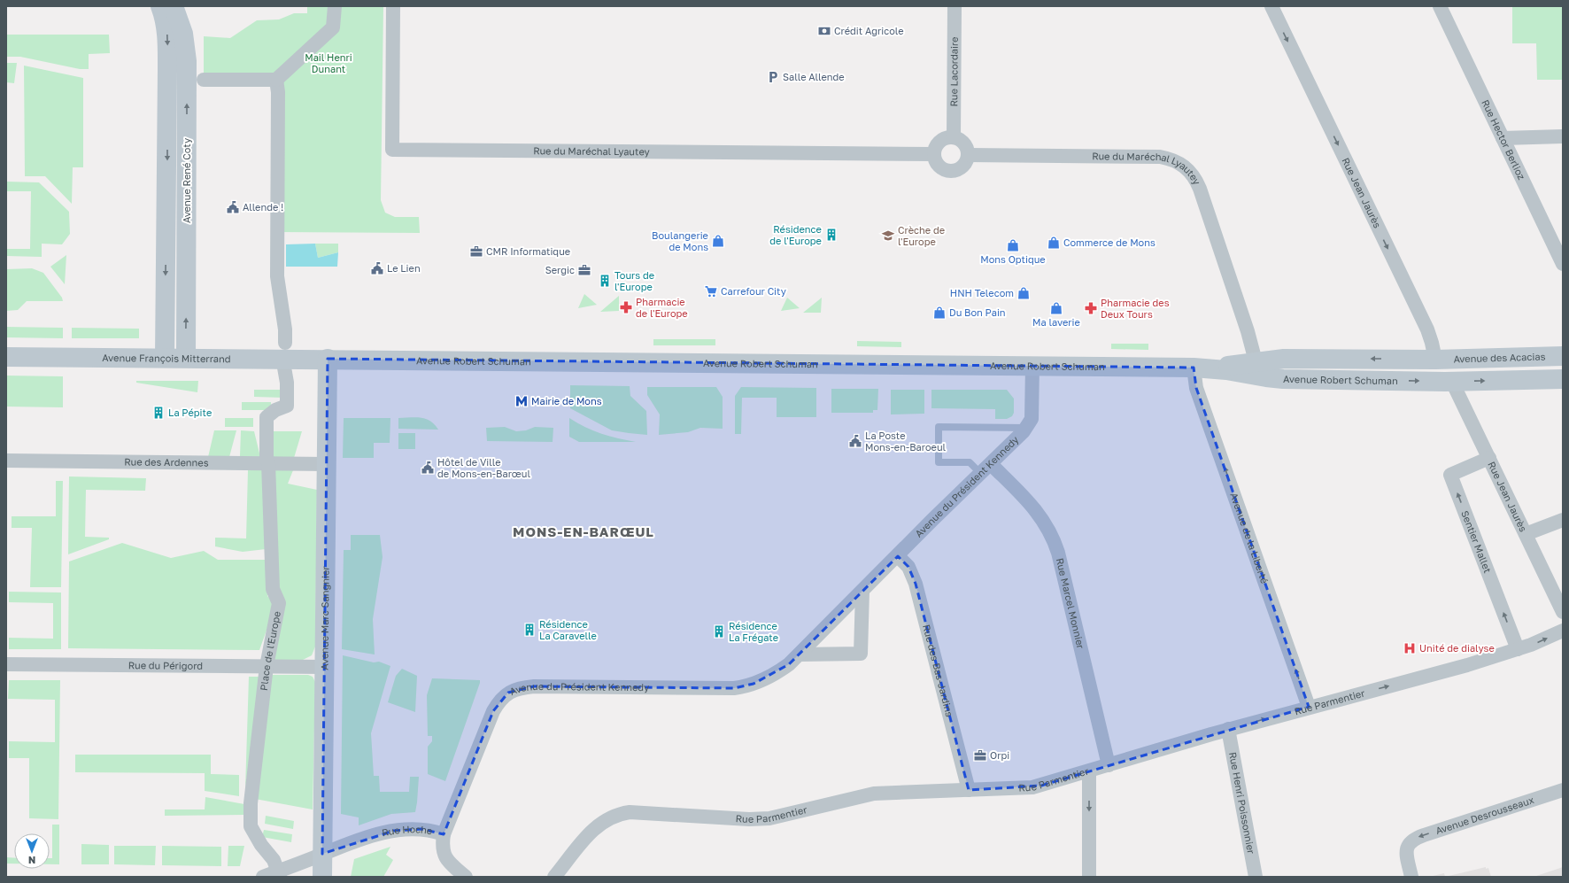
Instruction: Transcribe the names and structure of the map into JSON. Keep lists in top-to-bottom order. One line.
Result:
{"streets":{"main road":["Avenue René Coty","Rue Jean Jaurès","Avenue François Mitterrand","Avenue des Acacias","Avenue Robert Schuman","Avenue Marc Sangnier"],"street":["Rue Lacordaire","Rue Hector Berlioz","Rue du Maréchal Lyautey","Rue des Ardennes","Avenue du Président Kennedy","Avenue de la Liberté","Sentier Mallet","Rue Marcel Monnier","Place de l'Europe","Rue du Périgord","Rue des Bas-Jardins","Rue Parmentier","Rue Henri Poissonnier","Avenue Desrousseaux","Rue Hoche"]},"crossings":[["Rue Lacordaire","Rue du Maréchal Lyautey"],["Rue du Maréchal Lyautey","Avenue Robert Schuman"],["Avenue René Coty","Avenue François Mitterrand"],["Rue Jean Jaurès","Avenue des Acacias"],["Rue Jean Jaurès","Avenue Robert Schuman"],["Rue Jean Jaurès","Sentier Mallet"],["Avenue François Mitterrand","Avenue Robert Schuman"],["Avenue François Mitterrand","Avenue Marc Sangnier"],["Avenue des Acacias","Avenue Robert Schuman"],["Avenue Robert Schuman","Avenue du Président Kennedy"],["Avenue Robert Schuman","Avenue de la Liberté"],["Avenue Robert Schuman","Avenue Marc Sangnier"],["Rue des Ardennes","Avenue Marc Sangnier"],["Rue des Ardennes","Place de l'Europe"],["Avenue du Président Kennedy","Rue Marcel Monnier"],["Avenue du Président Kennedy","Rue des Bas-Jardins"],["Avenue du Président Kennedy","Rue Hoche"],["Avenue de la Liberté","Rue Parmentier"],["Sentier Mallet","Rue Parmentier"],["Rue Marcel Monnier","Rue Parmentier"],["Avenue Marc Sangnier","Rue du Périgord"],["Avenue Marc Sangnier","Rue Hoche"],["Place de l'Europe","Rue du Périgord"],["Place de l'Europe","Rue Hoche"],["Rue des Bas-Jardins","Rue Parmentier"],["Rue Parmentier","Rue Henri Poissonnier"]],"one_way":["Rue Jean Jaurès","Avenue de la Liberté","Sentier Mallet","Avenue Desrousseaux"],"districts":["MONS-EN-BARŒUL"],"parks":["Mail Henri Dunant"],"places":{"bank":["Crédit Agricole"],"parking":["Salle Allende"],"public building":["Allende !","Le Lien","La Poste Mons-en-Baroeul","Hôtel de Ville de Mons-en-Barœul"],"building":["Résidence de l'Europe","Tours de l'Europe","La Pépite","Résidence La Caravelle","Résidence La Frégate"],"school or university":["Crèche de l'Europe"],"shop":["Boulangerie de Mons","Commerce de Mons","Mons Optique","HNH Telecom","Ma laverie","Du Bon Pain"],"office":["CMR Informatique","Sergic","Orpi"],"supermarket":["Carrefour City"],"pharmacy":["Pharmacie de l'Europe","Pharmacie des Deux Tours"],"metro station":["Mairie de Mons"],"hospital":["Unité de dialyse"]},"north":"bottom"}
